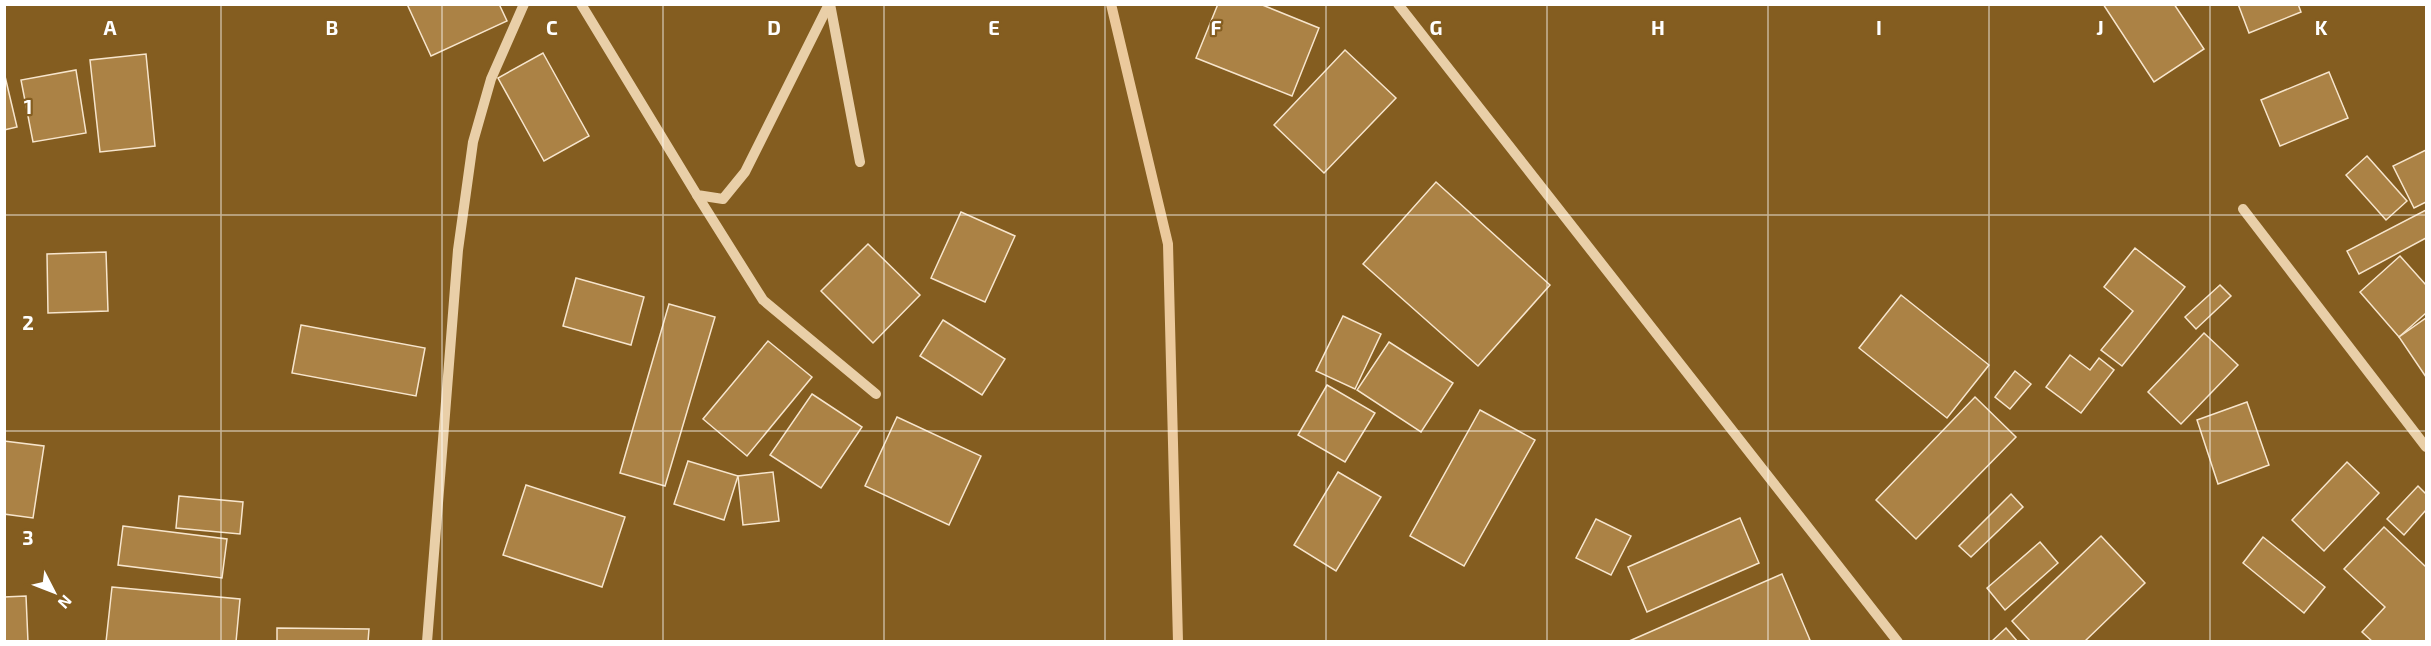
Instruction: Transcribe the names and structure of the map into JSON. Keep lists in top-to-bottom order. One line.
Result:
{"north":"bottom right","grid":{"columns":["A","B","C","D","E","F","G","H","I","J","K"],"rows":["1","2","3"]}}
